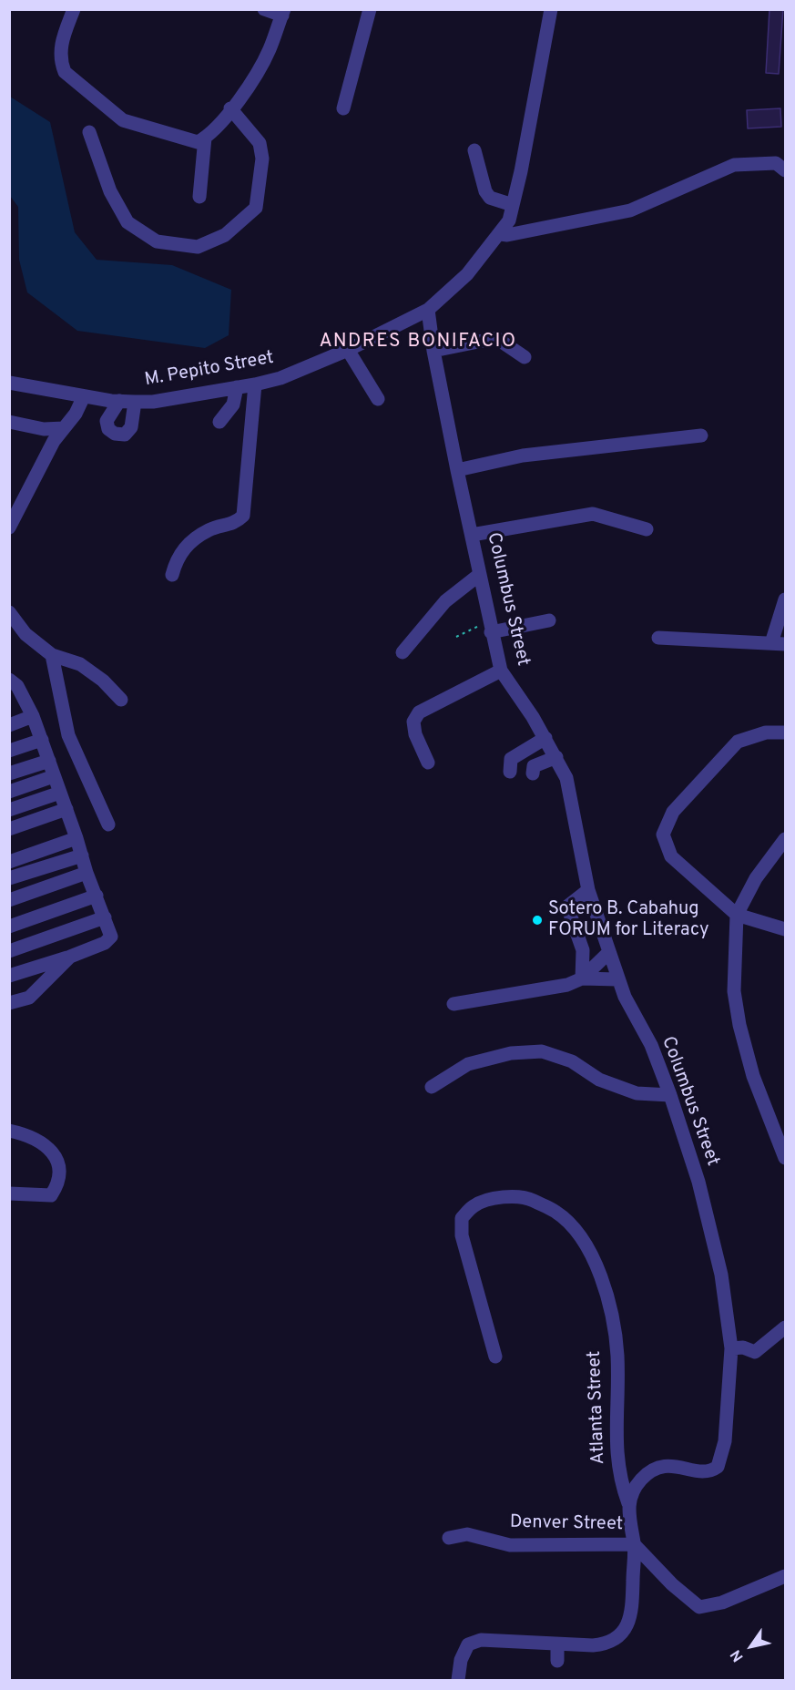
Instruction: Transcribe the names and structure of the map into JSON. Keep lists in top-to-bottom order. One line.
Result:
{"streets":{"street":["M. Pepito Street","Columbus Street","Atlanta Street","Denver Street"]},"crossings":[["M. Pepito Street","Columbus Street"],["Columbus Street","Atlanta Street"]],"districts":["ANDRES BONIFACIO"],"places":["Sotero B. Cabahug FORUM for Literacy"],"north":"bottom left"}
